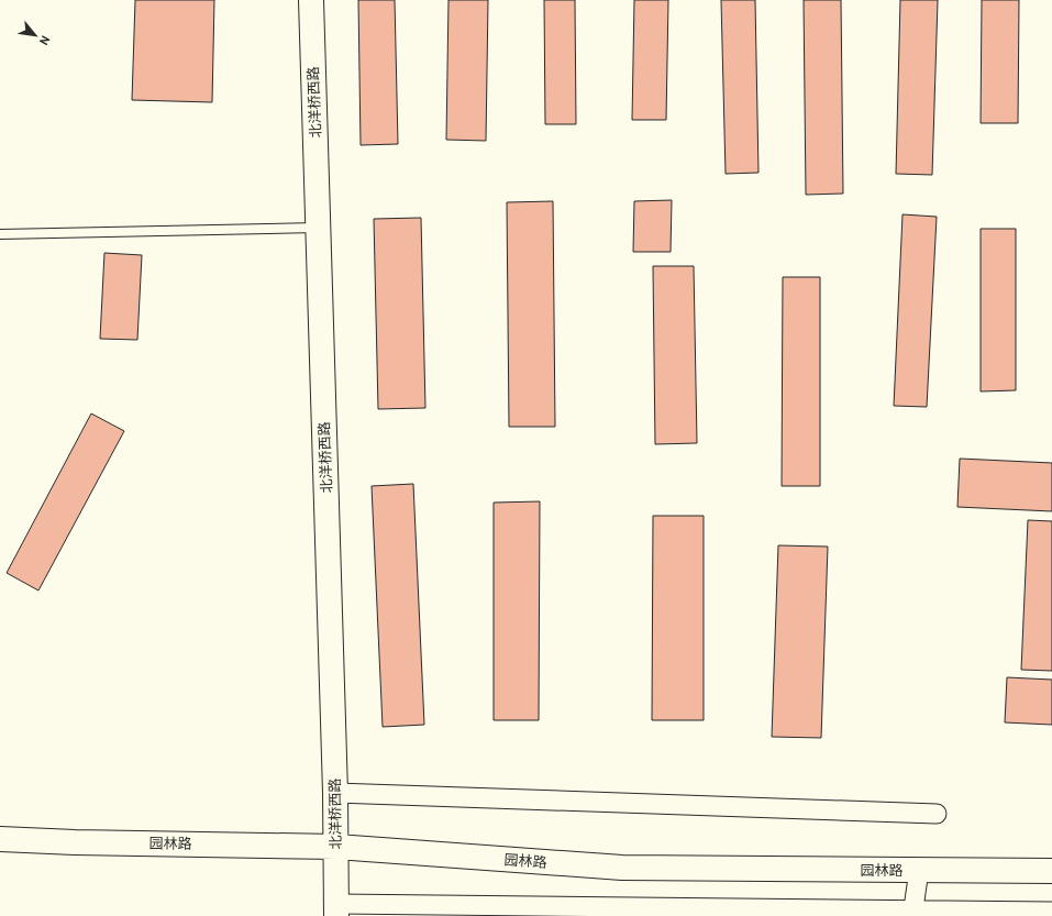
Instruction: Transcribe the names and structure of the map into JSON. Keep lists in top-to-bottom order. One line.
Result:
{"streets":{"main road":["北洋桥西路","园林路"]},"crossings":[["北洋桥西路","园林路"]],"north":"bottom right"}
